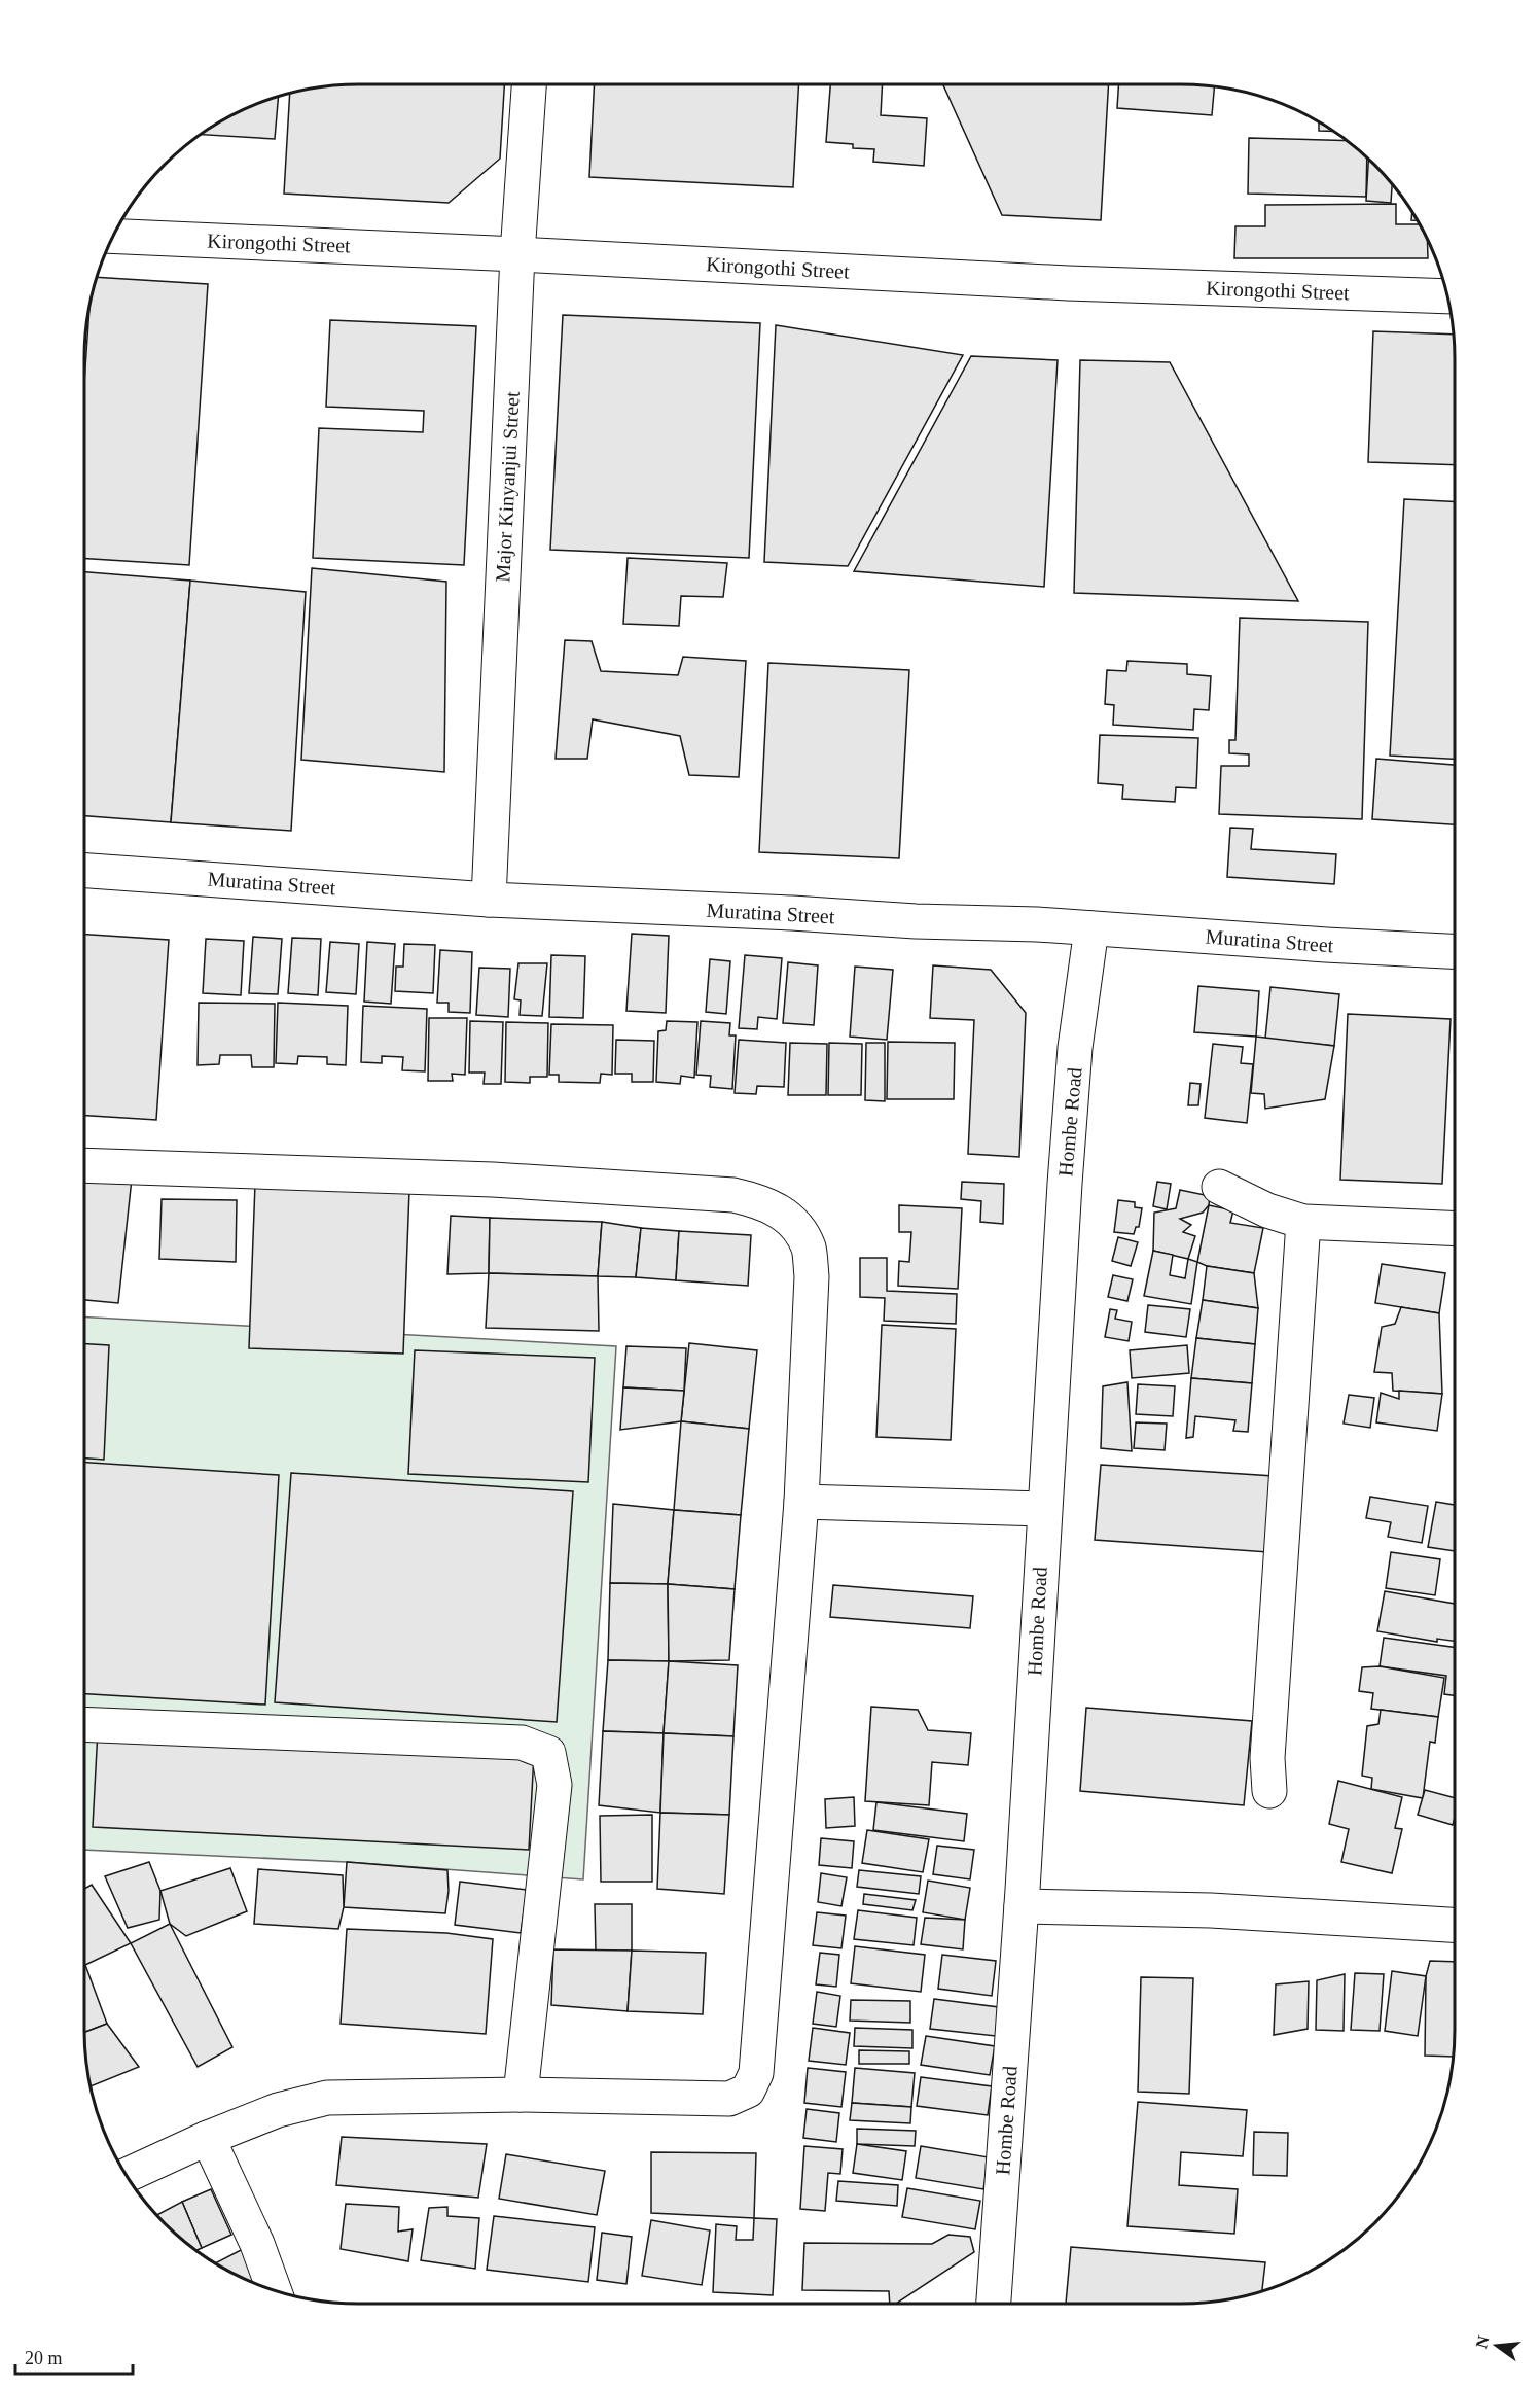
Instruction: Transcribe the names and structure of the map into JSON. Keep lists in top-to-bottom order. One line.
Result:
{"streets":{"street":["Kirongothi Street","Major Kinyanjui Street","Muratina Street","Hombe Road"]},"crossings":[["Kirongothi Street","Major Kinyanjui Street"],["Major Kinyanjui Street","Muratina Street"],["Muratina Street","Hombe Road"]],"scale_bar":"20 m","north":"left"}
